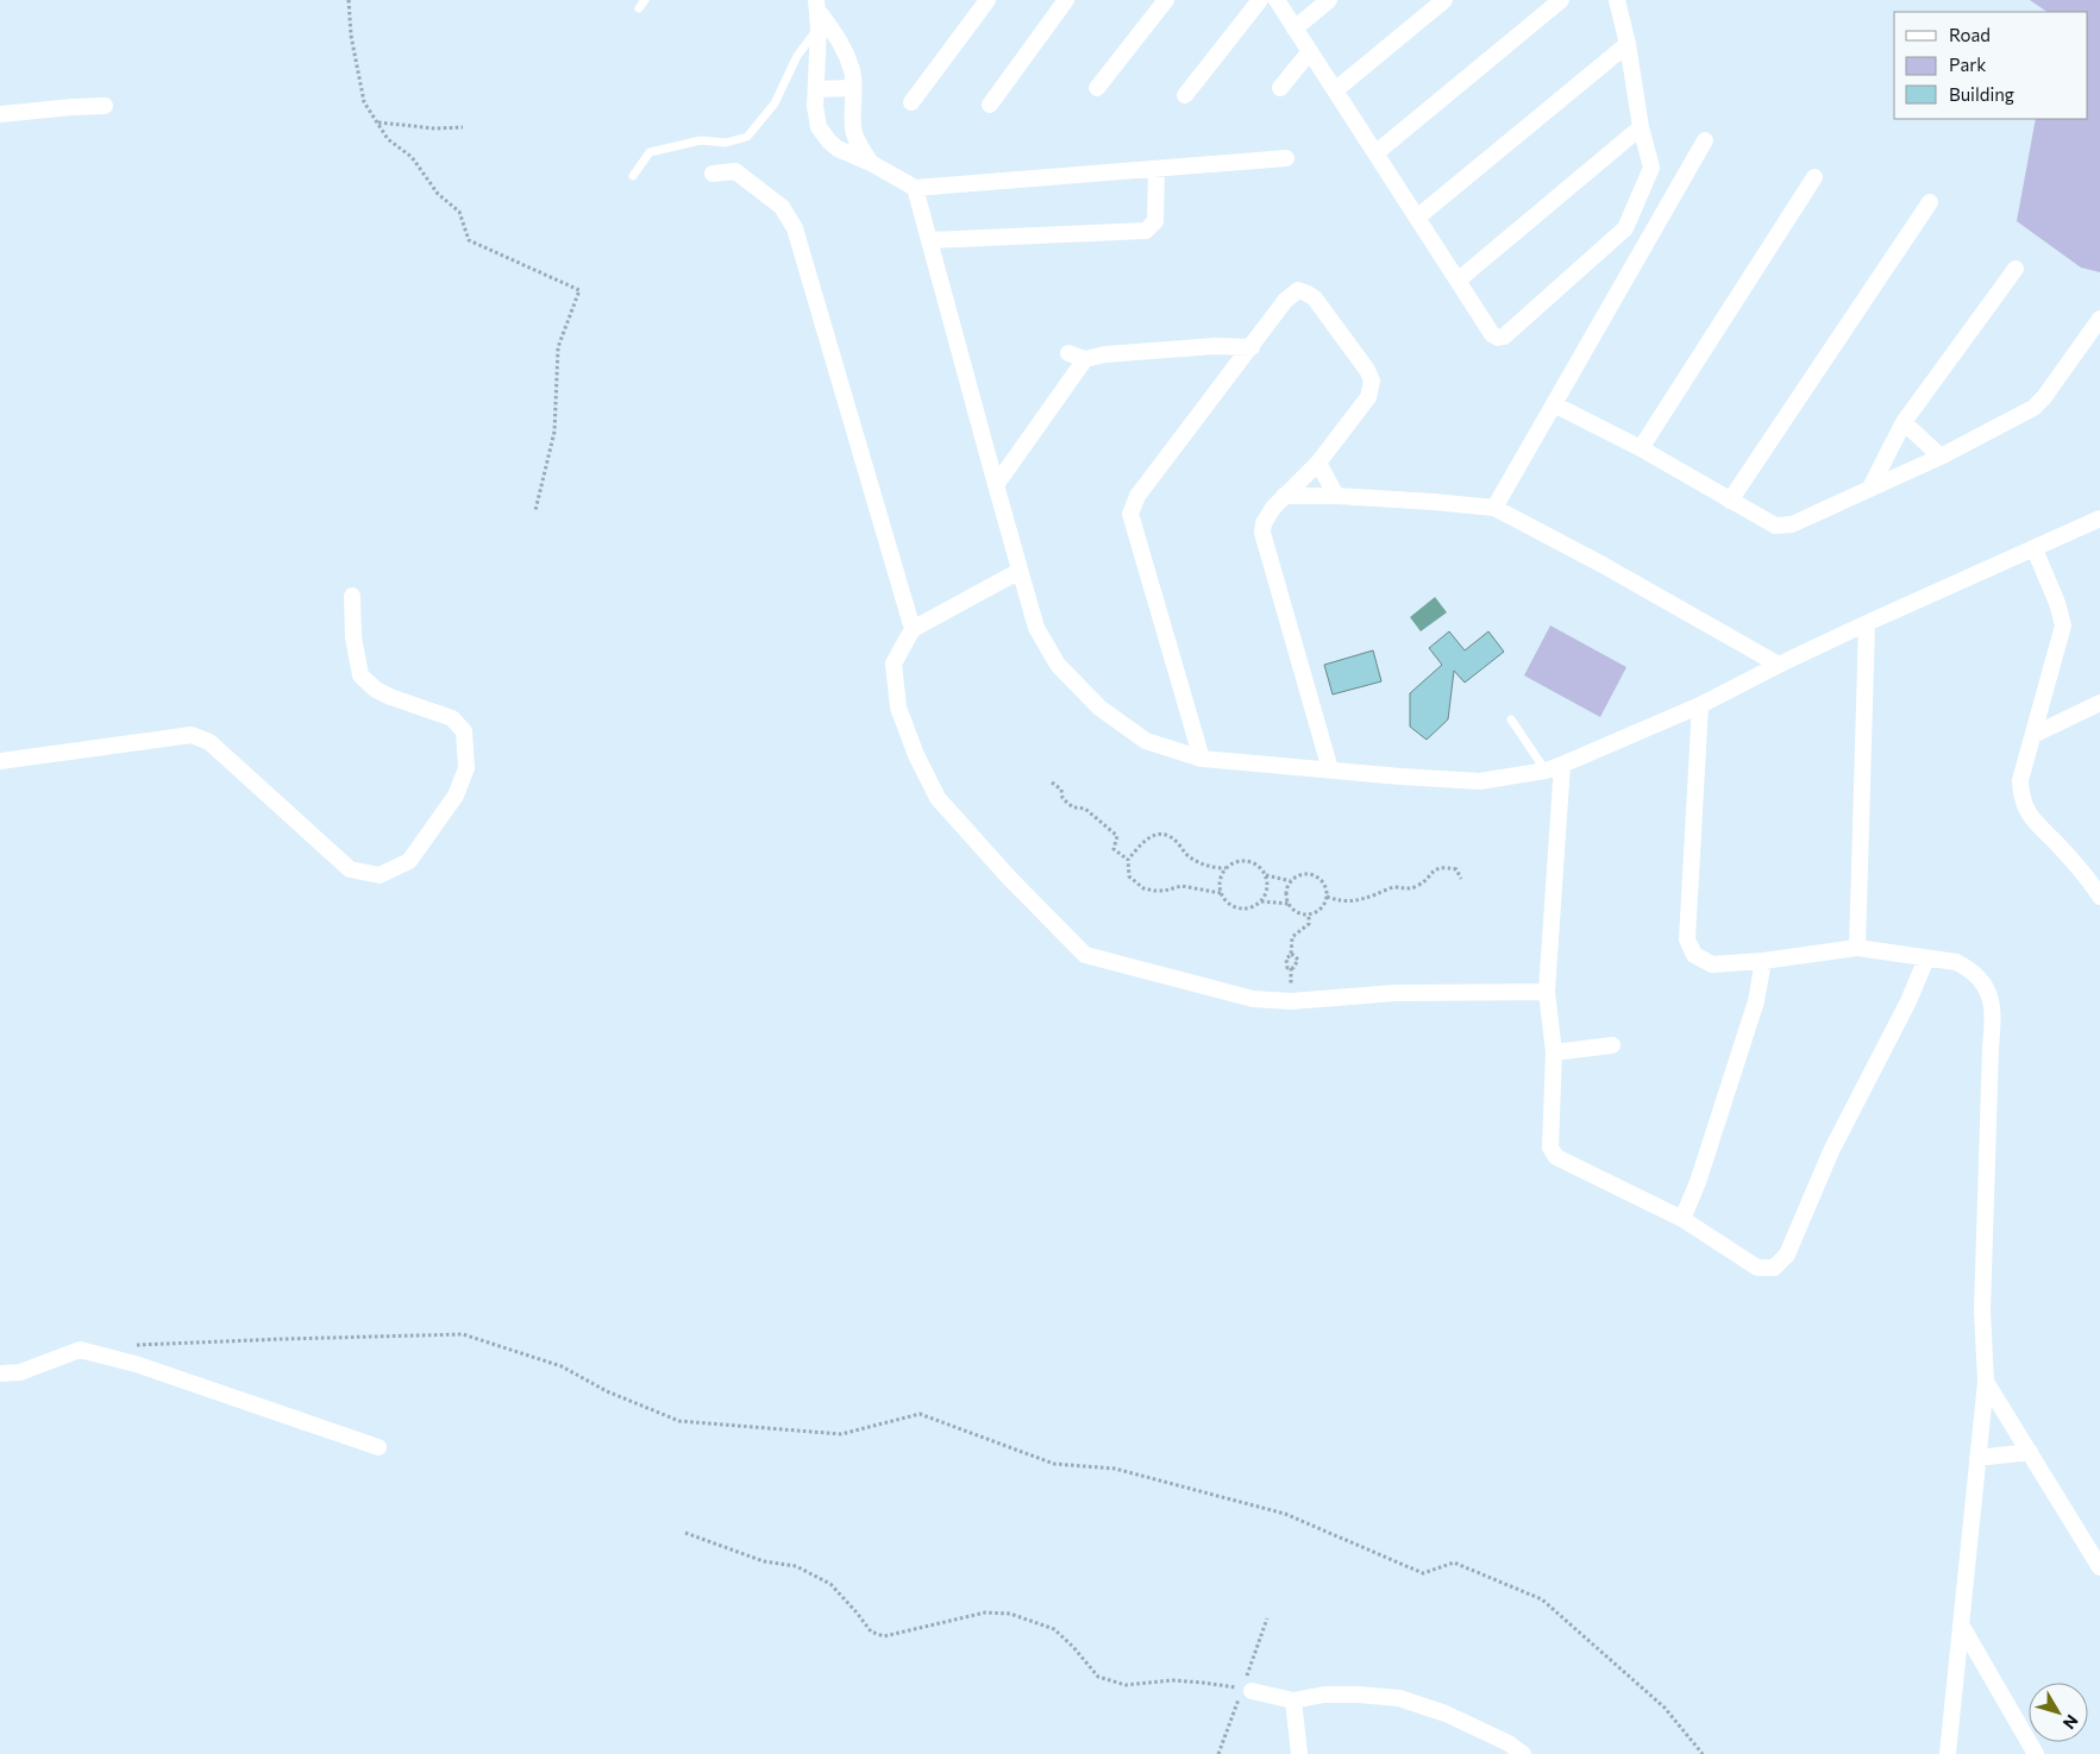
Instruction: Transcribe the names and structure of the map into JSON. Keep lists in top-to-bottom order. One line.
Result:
{"legend":["Road","Park","Building"],"north":"bottom right"}
